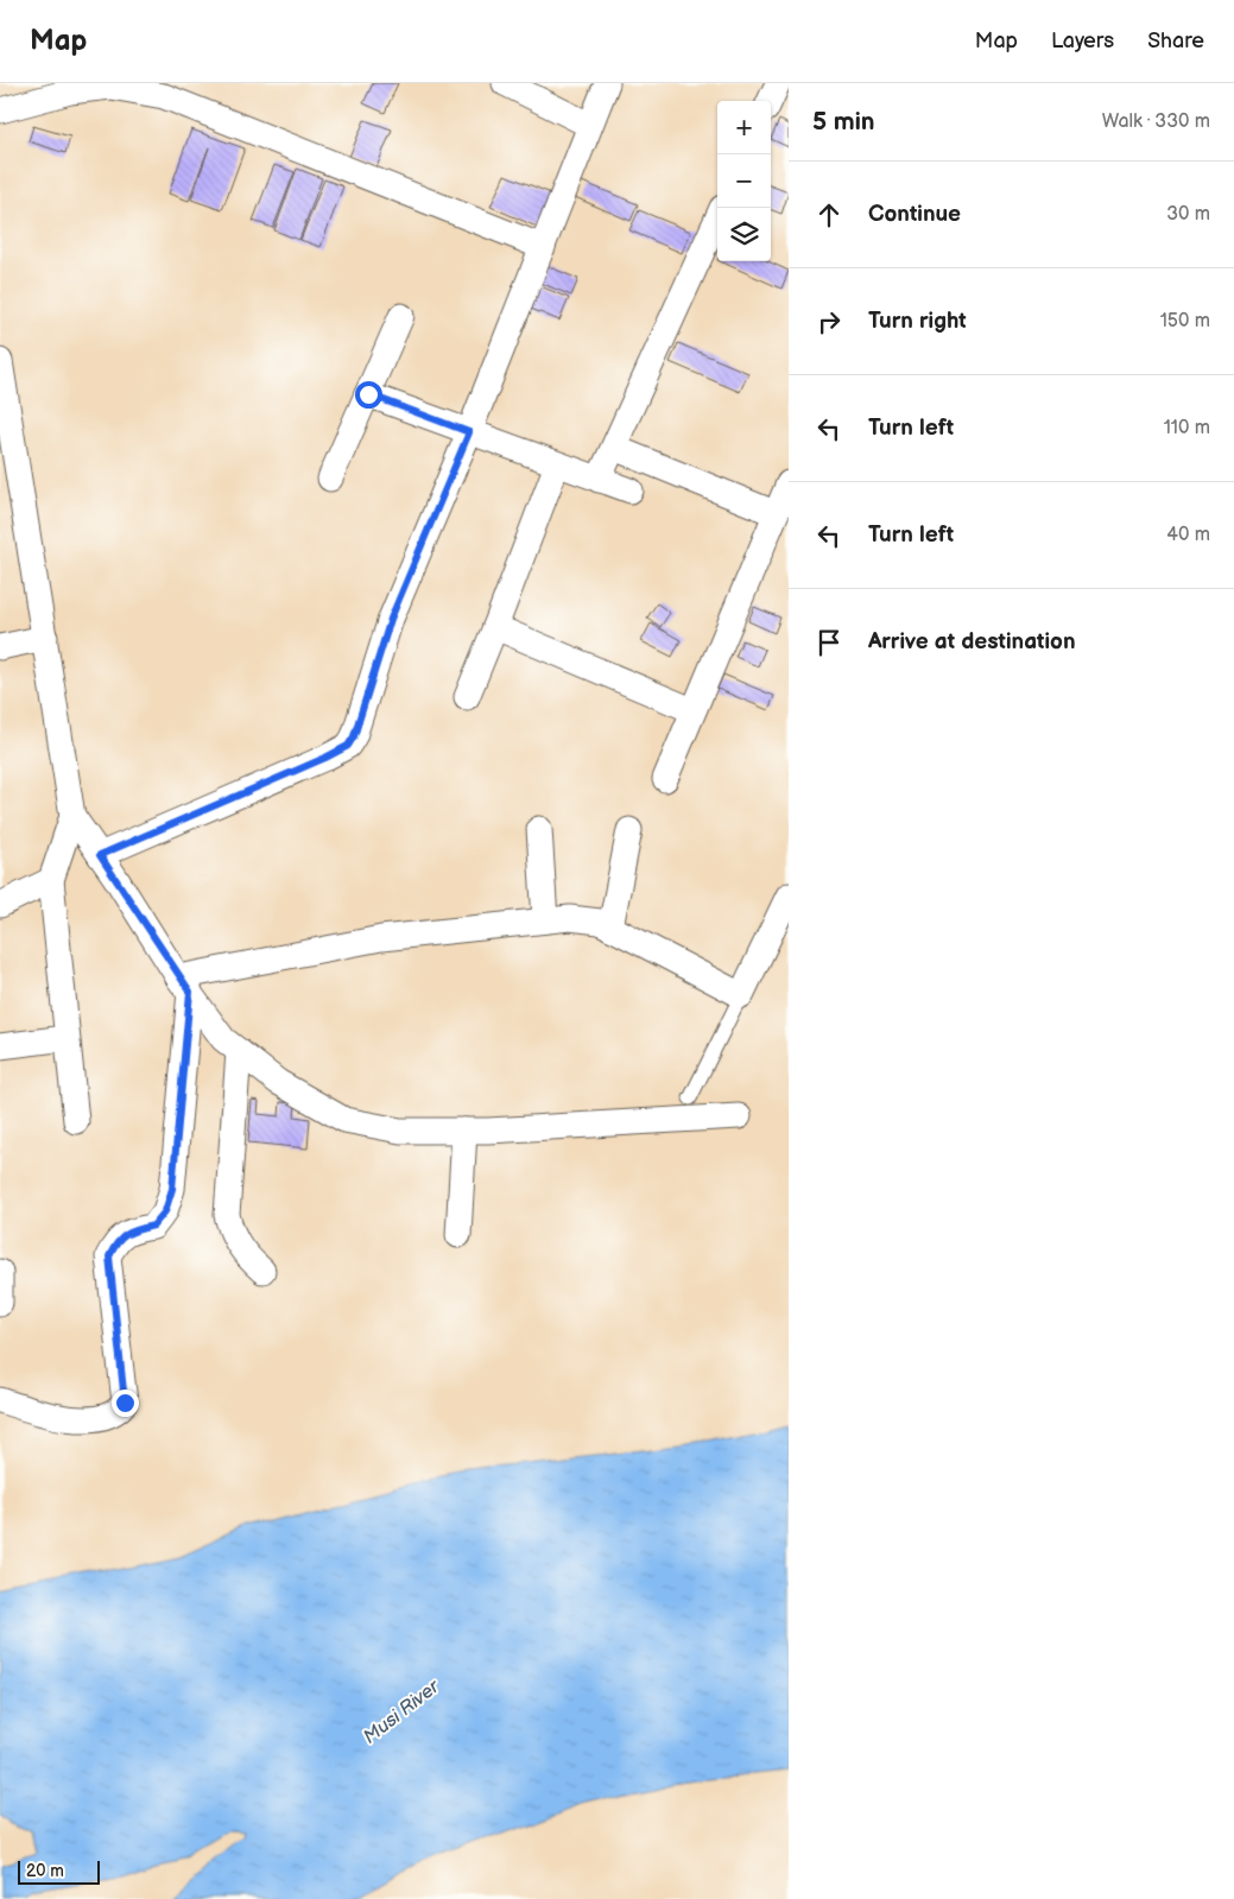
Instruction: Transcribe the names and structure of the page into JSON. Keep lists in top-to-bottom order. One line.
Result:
{"water":["Musi River"],"scale_bar":"20 m","page":{"header":"Map","nav":["Map","Layers","Share"],"heading":["5 min","Walk · 330 m"],"map_buttons":["+","−"],"list":[["Continue","30 m"],["Turn right","150 m"],["Turn left","110 m"],["Turn left","40 m"],"Arrive at destination"],"scale":"20 m"}}
